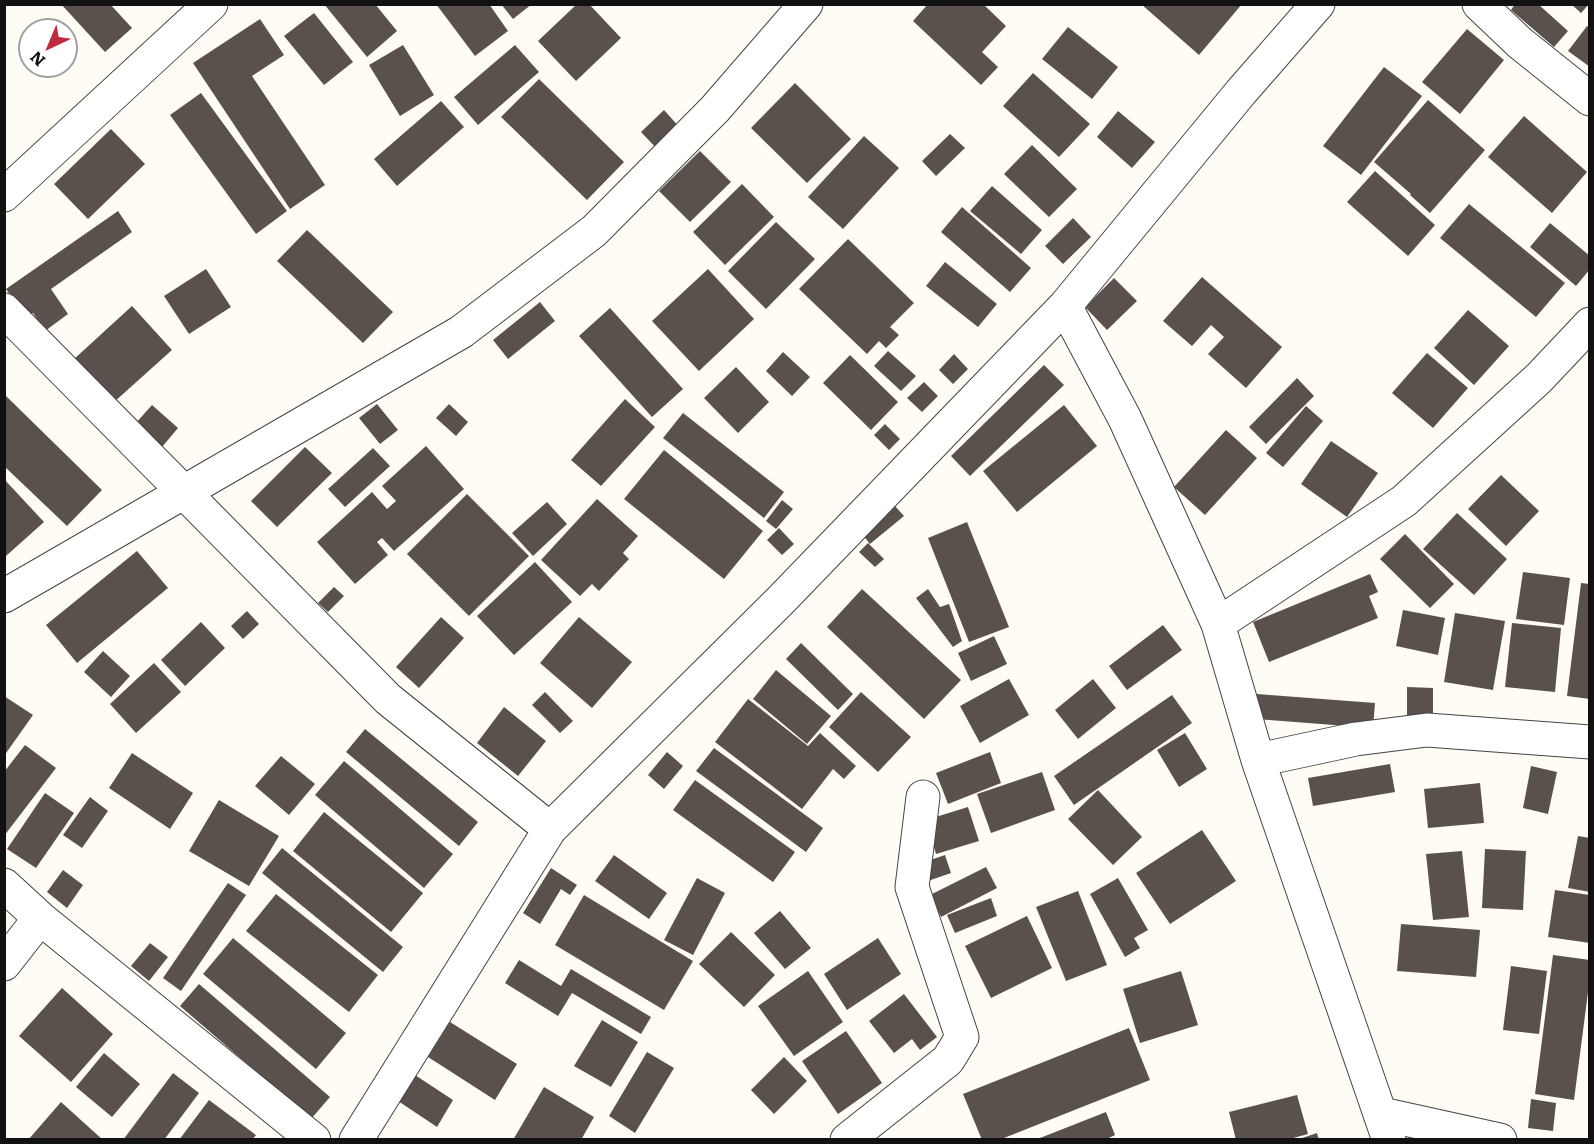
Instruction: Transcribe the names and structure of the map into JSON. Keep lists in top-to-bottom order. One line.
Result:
{"north":"bottom left"}
